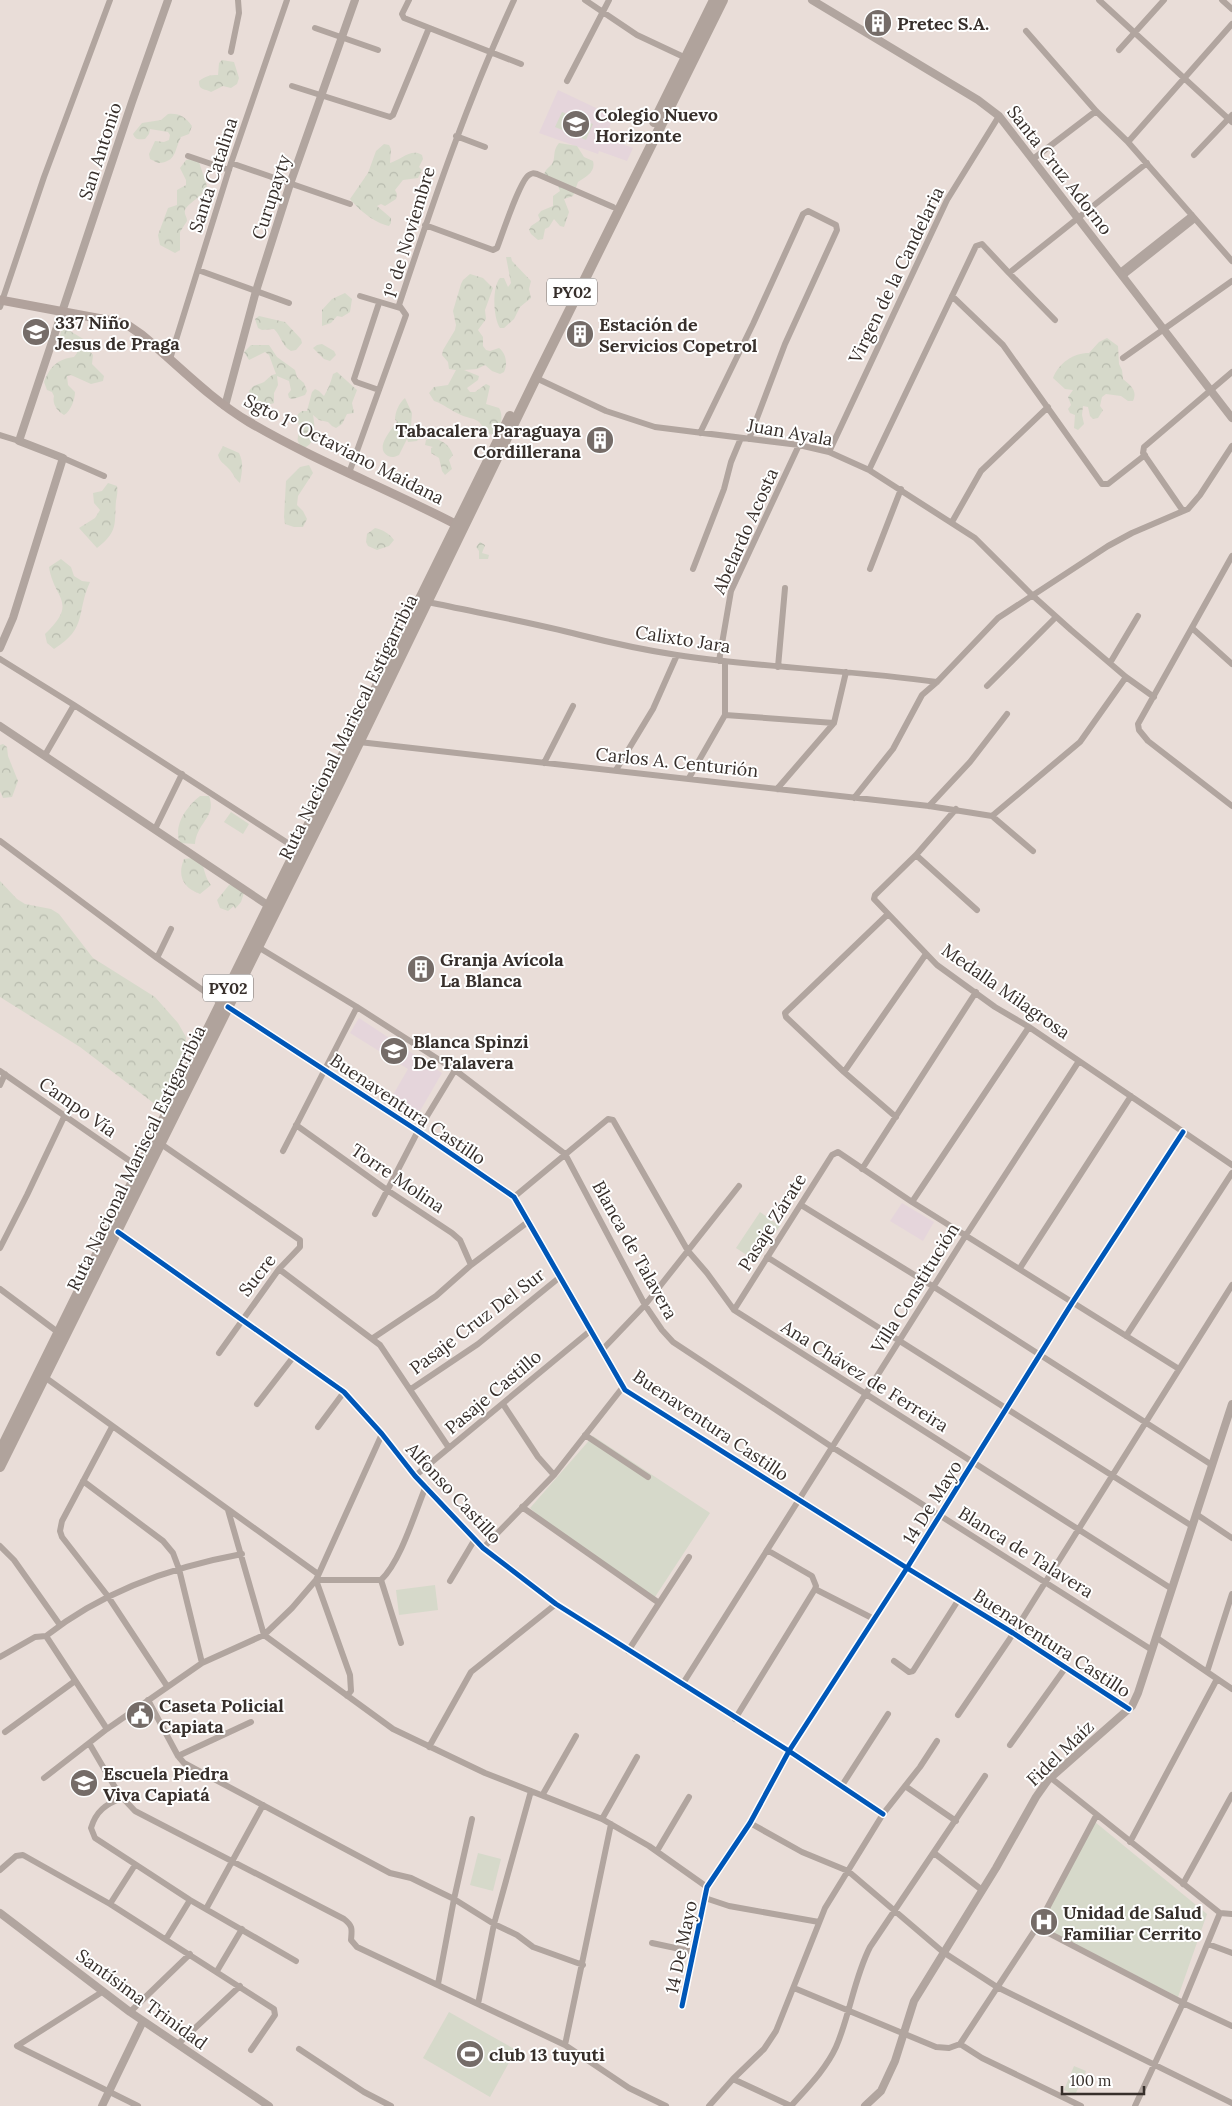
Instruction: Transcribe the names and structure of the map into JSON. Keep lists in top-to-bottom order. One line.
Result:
{"streets":{"highway":["PY02","Ruta Nacional Mariscal Estigarribia"],"main road":["Sgto 1° Octaviano Maidana"],"street":["San Antonio","Santa Cruz Adorno","Santa Catalina","Curupayty","1º de Noviembre","Virgen de la Candelaria","Juan Ayala","Abelardo Acosta","Calixto Jara","Carlos A. Centurión","Medalla Milagrosa","Campo Vía","Buenaventura Castillo","Torre Molina","Pasaje Zárate","Blanca de Talavera","Sucre","Villa Constitución","Pasaje Cruz Del Sur","Ana Chávez de Ferreira","Pasaje Castillo","Alfonso Castillo","14 De Mayo","Fidel Maíz","Santísima Trinidad"]},"crossings":[["San Antonio","Sgto 1° Octaviano Maidana"],["Santa Cruz Adorno","Virgen de la Candelaria"],["Santa Catalina","Sgto 1° Octaviano Maidana"],["Curupayty","Sgto 1° Octaviano Maidana"],["1º de Noviembre","Sgto 1° Octaviano Maidana"],["Virgen de la Candelaria","Juan Ayala"],["Juan Ayala","Abelardo Acosta"],["Juan Ayala","Ruta Nacional Mariscal Estigarribia"],["Sgto 1° Octaviano Maidana","Ruta Nacional Mariscal Estigarribia"],["Abelardo Acosta","Calixto Jara"],["Calixto Jara","Ruta Nacional Mariscal Estigarribia"],["Ruta Nacional Mariscal Estigarribia","Carlos A. Centurión"],["Ruta Nacional Mariscal Estigarribia","Campo Vía"],["Ruta Nacional Mariscal Estigarribia","Buenaventura Castillo"],["Ruta Nacional Mariscal Estigarribia","Blanca de Talavera"],["Ruta Nacional Mariscal Estigarribia","Sucre"],["Ruta Nacional Mariscal Estigarribia","Alfonso Castillo"],["Carlos A. Centurión","Medalla Milagrosa"],["Medalla Milagrosa","Villa Constitución"],["Medalla Milagrosa","14 De Mayo"],["Buenaventura Castillo","Villa Constitución"],["Buenaventura Castillo","Pasaje Cruz Del Sur"],["Buenaventura Castillo","Pasaje Castillo"],["Buenaventura Castillo","14 De Mayo"],["Buenaventura Castillo","Fidel Maíz"],["Pasaje Zárate","Ana Chávez de Ferreira"],["Blanca de Talavera","Villa Constitución"],["Blanca de Talavera","Ana Chávez de Ferreira"],["Blanca de Talavera","14 De Mayo"],["Blanca de Talavera","Fidel Maíz"],["Sucre","Alfonso Castillo"],["Villa Constitución","Ana Chávez de Ferreira"],["Villa Constitución","Alfonso Castillo"],["Ana Chávez de Ferreira","14 De Mayo"],["Ana Chávez de Ferreira","Fidel Maíz"],["Pasaje Castillo","Alfonso Castillo"],["Alfonso Castillo","14 De Mayo"]],"places":{"building":["Pretec S.A.","Estación de Servicios Copetrol","Tabacalera Paraguaya Cordillerana","Granja Avícola La Blanca"],"school or university":["Colegio Nuevo Horizonte","337 Niño Jesus de Praga","Blanca Spinzi De Talavera","Escuela Piedra Viva Capiatá"],"public building":["Caseta Policial Capiata"],"hospital":["Unidad de Salud Familiar Cerrito"],"sports":["club 13 tuyuti"]},"scale_bar":"100 m"}
